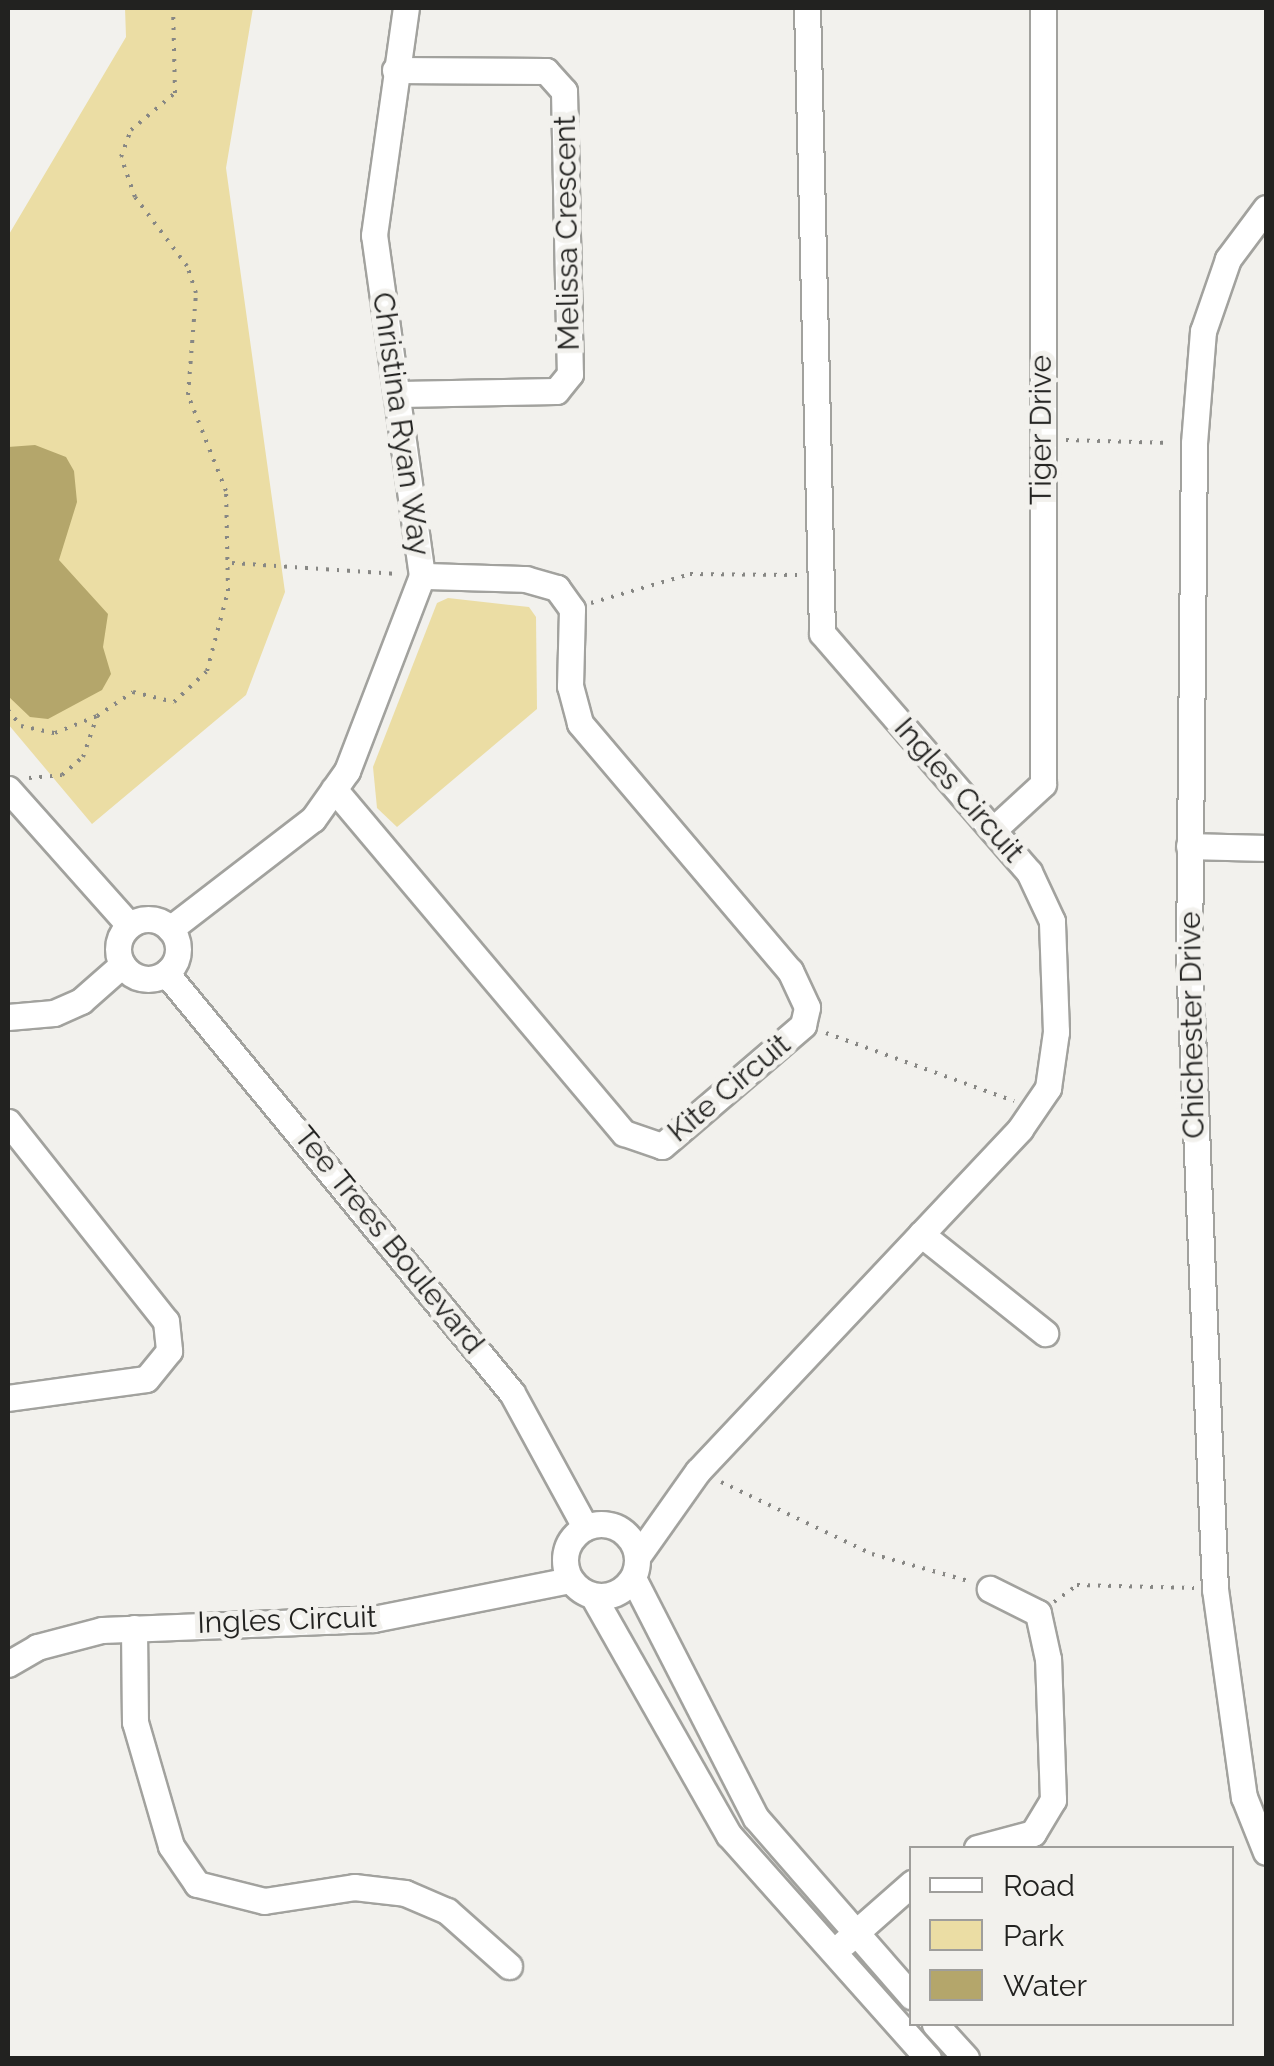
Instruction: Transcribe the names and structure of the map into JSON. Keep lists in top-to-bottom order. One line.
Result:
{"streets":{"street":["Melissa Crescent","Christina Ryan Way","Tiger Drive","Ingles Circuit","Chichester Drive","Kite Circuit","Tee Trees Boulevard"]},"crossings":[["Melissa Crescent","Christina Ryan Way"],["Christina Ryan Way","Kite Circuit"],["Christina Ryan Way","Tee Trees Boulevard"],["Tiger Drive","Ingles Circuit"],["Ingles Circuit","Tee Trees Boulevard"]],"legend":["Road","Park","Water"]}
